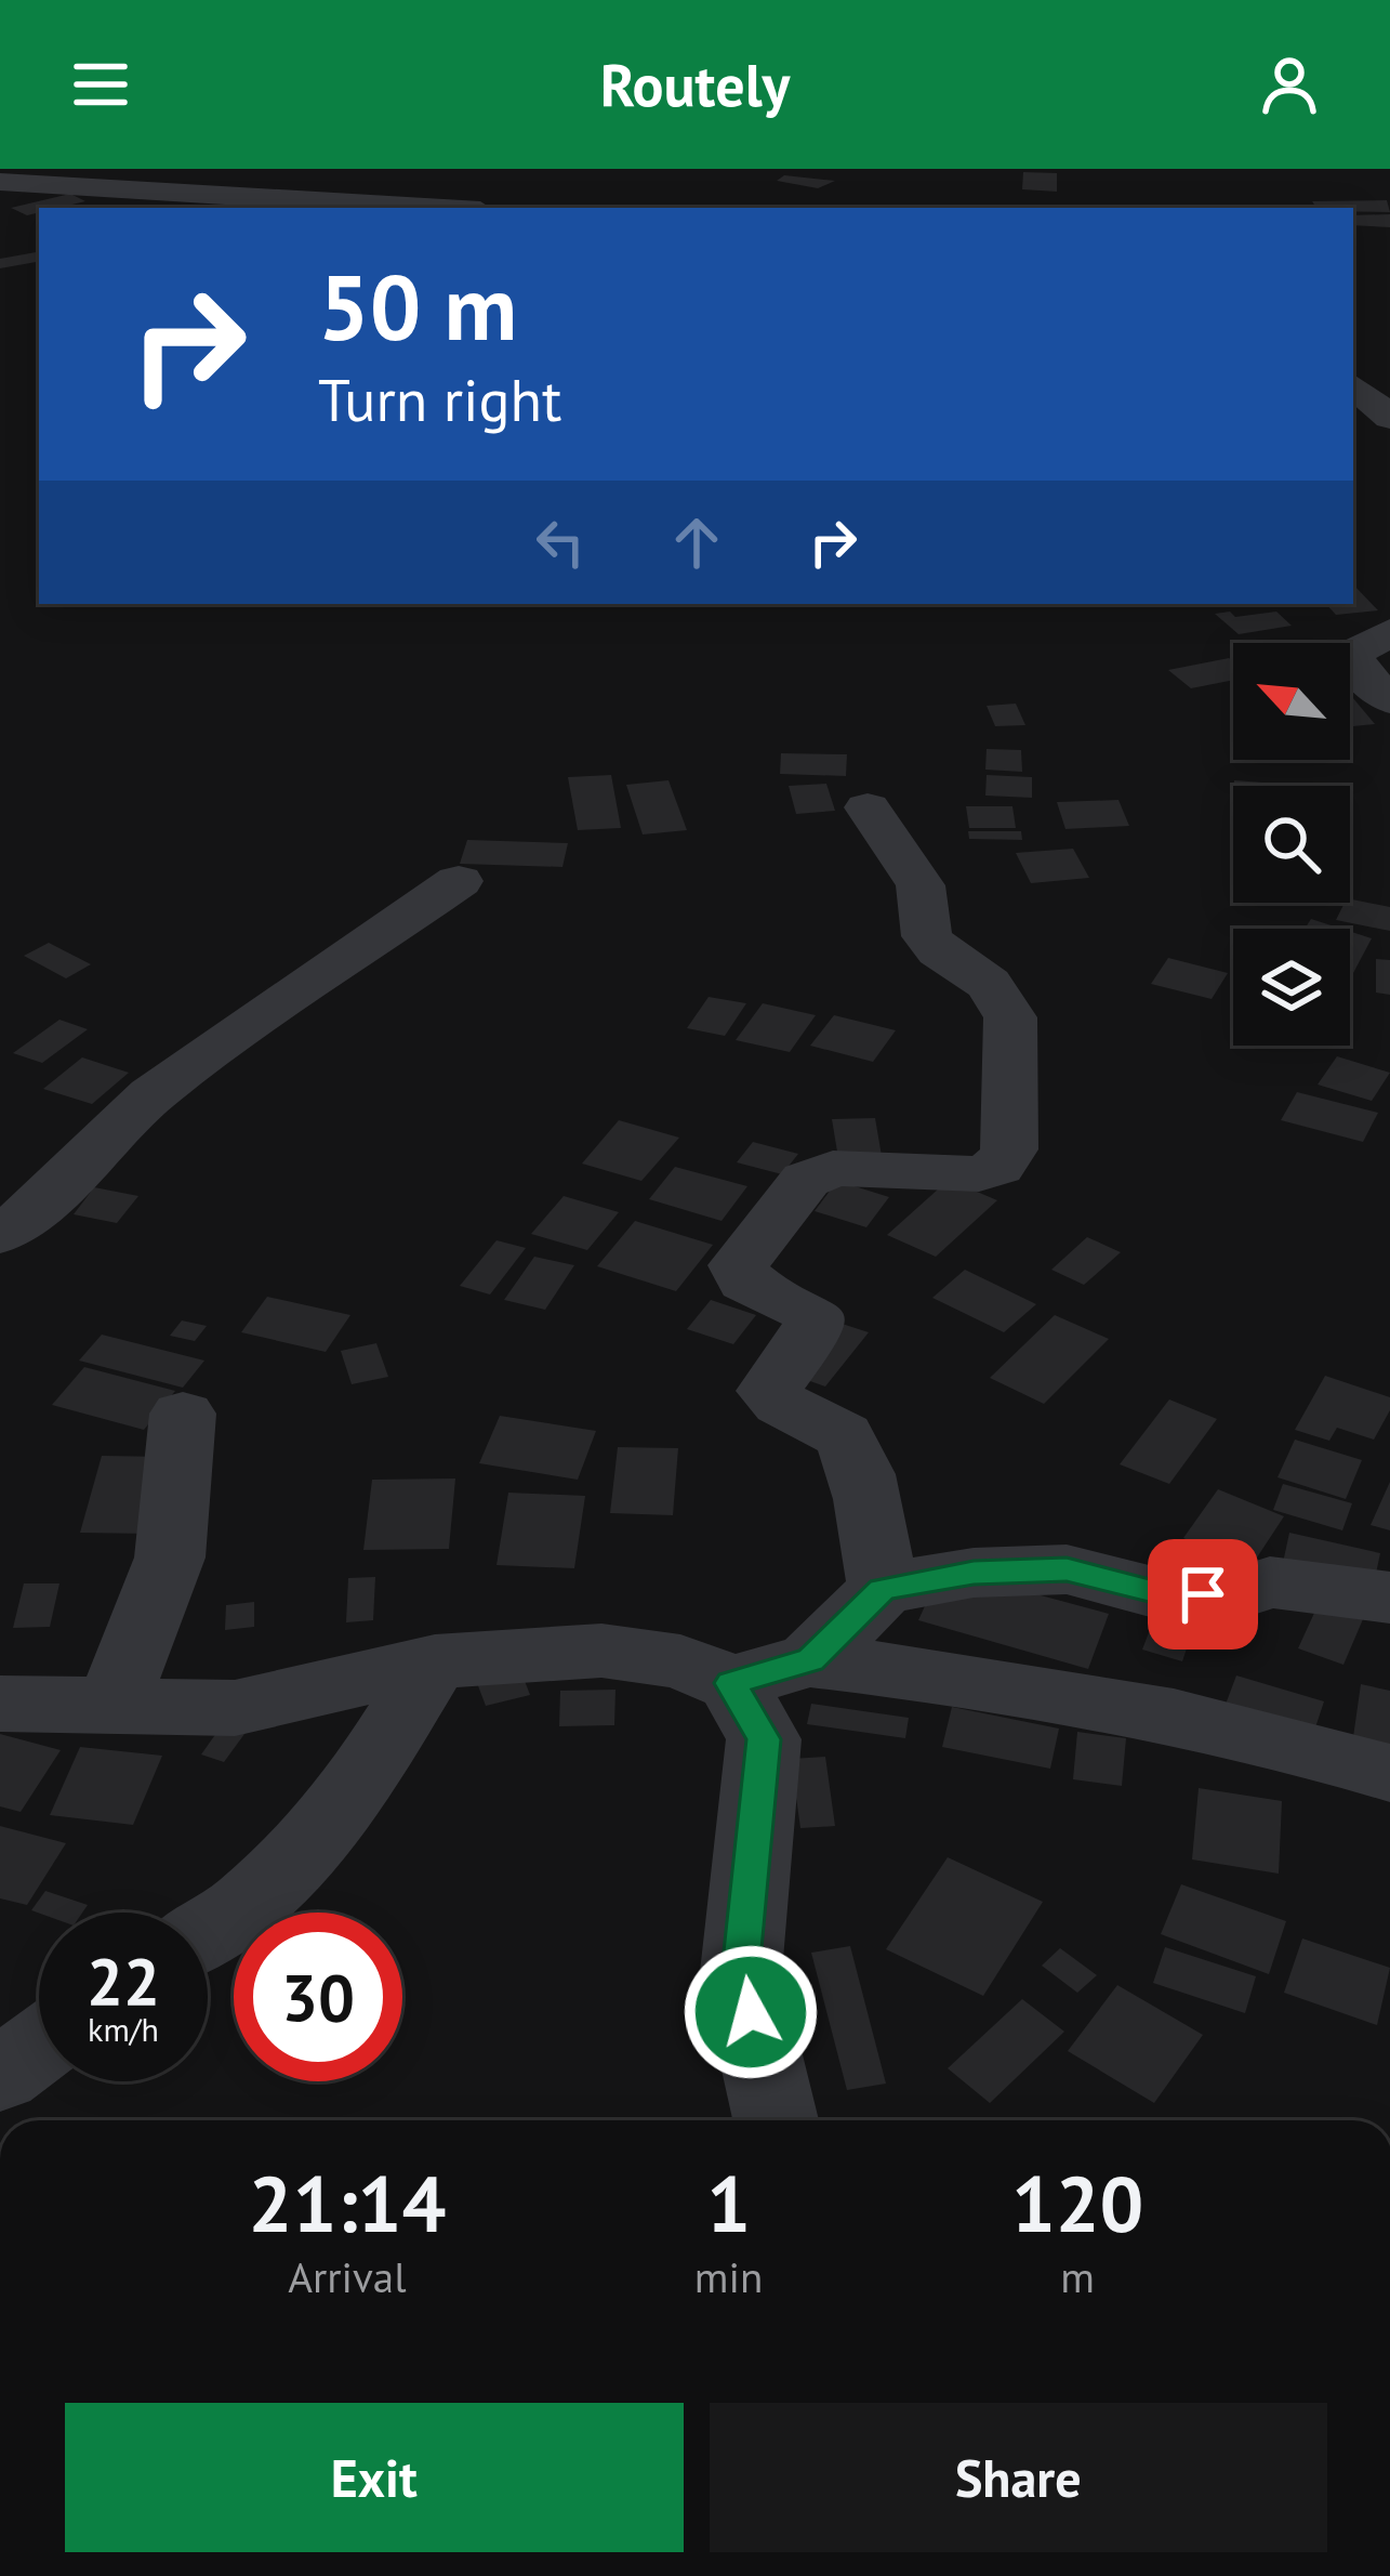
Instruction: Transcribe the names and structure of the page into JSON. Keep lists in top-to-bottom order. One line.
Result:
{"north":"top left","page":{"header":"Routely","turn":["50 m","Turn right"],"speed":"22 km/h","limit":"30","eta":["21:14","Arrival","1","min","120","m"],"buttons":["Exit","Share"]}}
